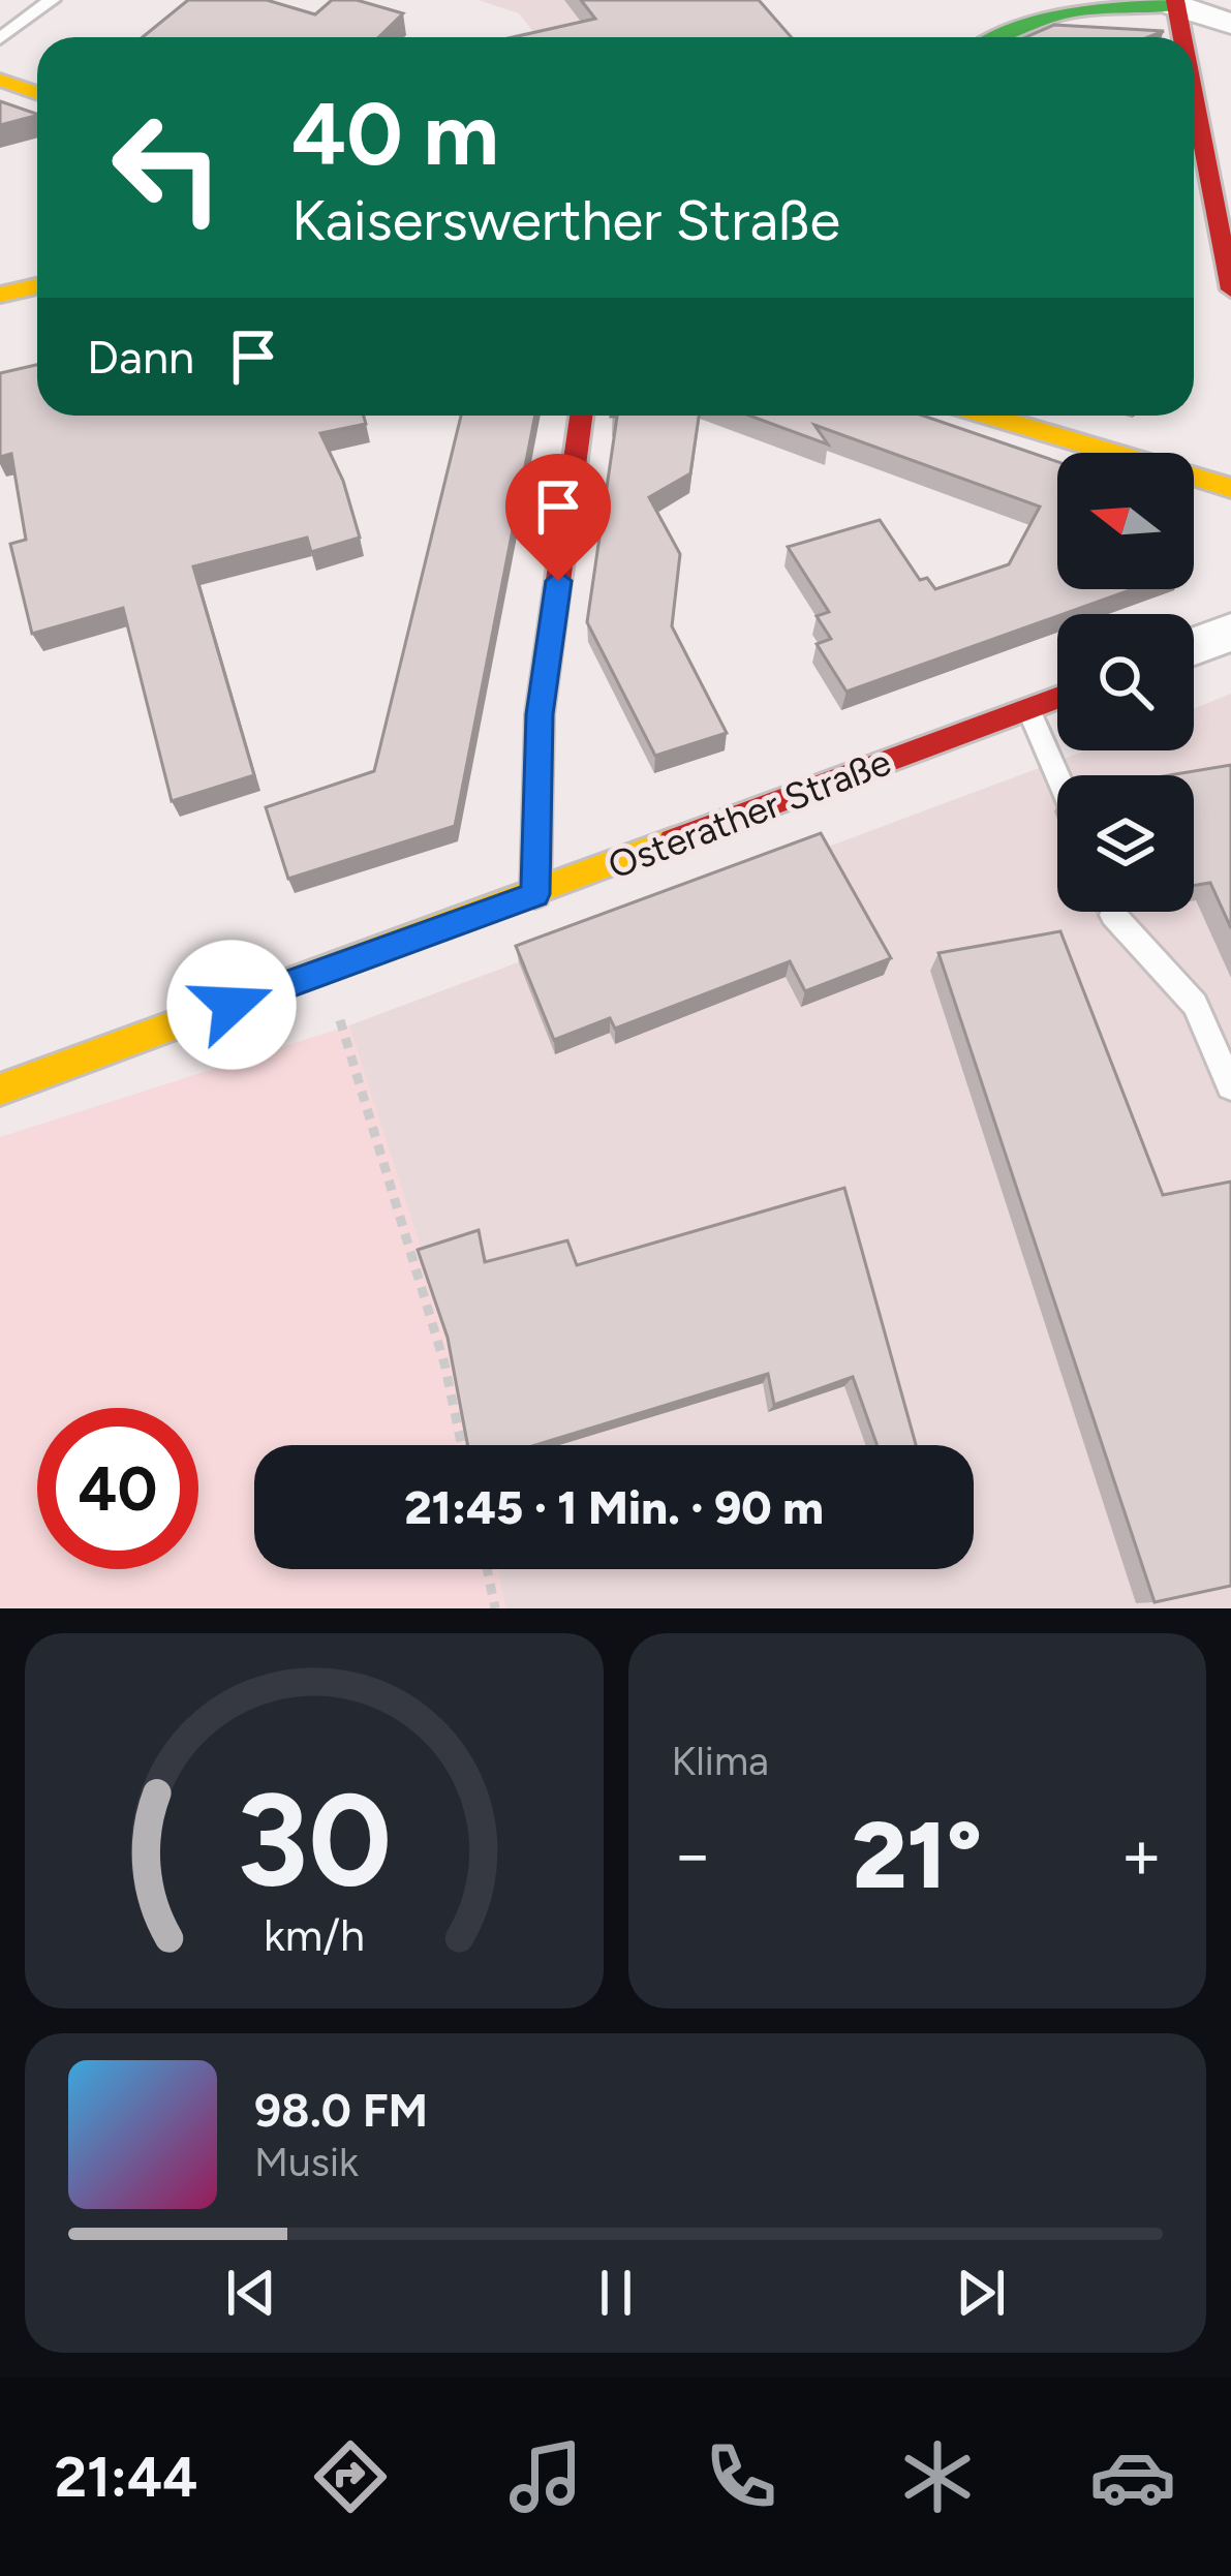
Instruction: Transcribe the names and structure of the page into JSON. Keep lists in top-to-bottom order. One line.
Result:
{"streets":{"street":["Osterather Straße"]},"north":"left","page":{"turn":["40 m","Kaiserswerther Straße"],"then":"Dann","limit":"40","trip":"21:45 · 1 Min. · 90 m","tile":"Klima","heat":["−","21°","+"],"song":["98.0 FM","Musik"],"tabs":"21:44","gauge":["30","km/h"]}}
